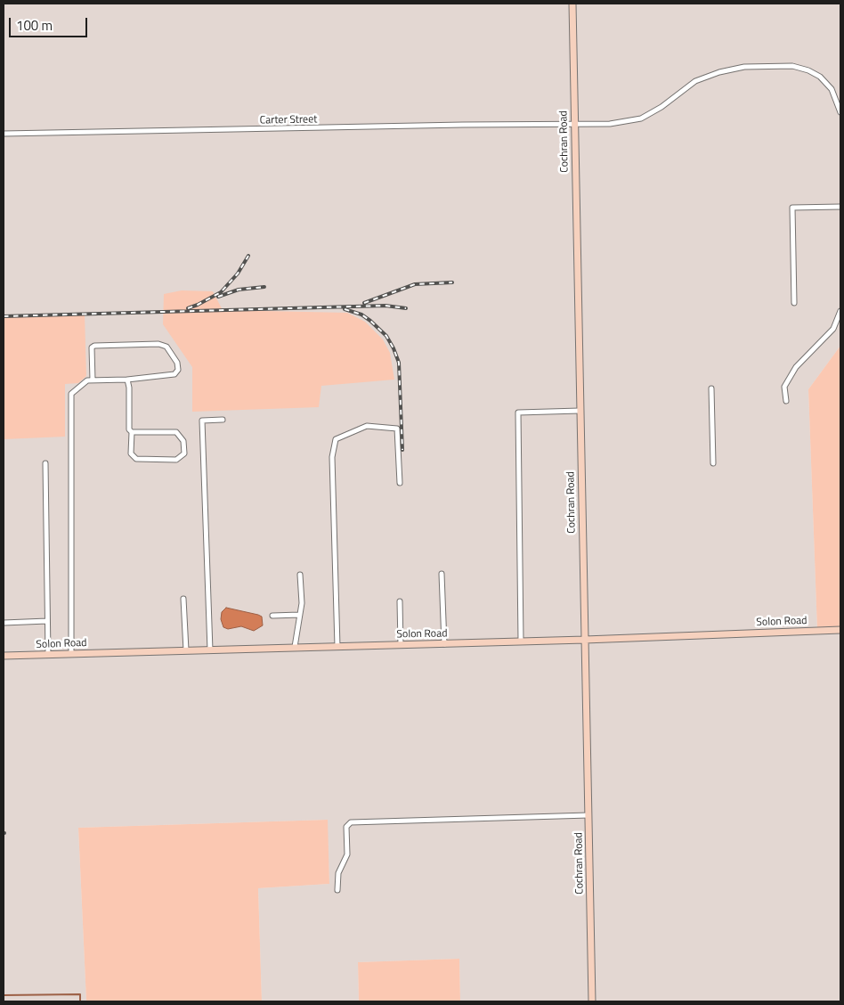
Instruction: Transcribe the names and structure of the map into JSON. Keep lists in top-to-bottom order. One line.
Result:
{"streets":{"street":["Carter Street","Cochran Road","Solon Road"]},"crossings":[["Carter Street","Cochran Road"],["Cochran Road","Solon Road"]],"scale_bar":"100 m"}
